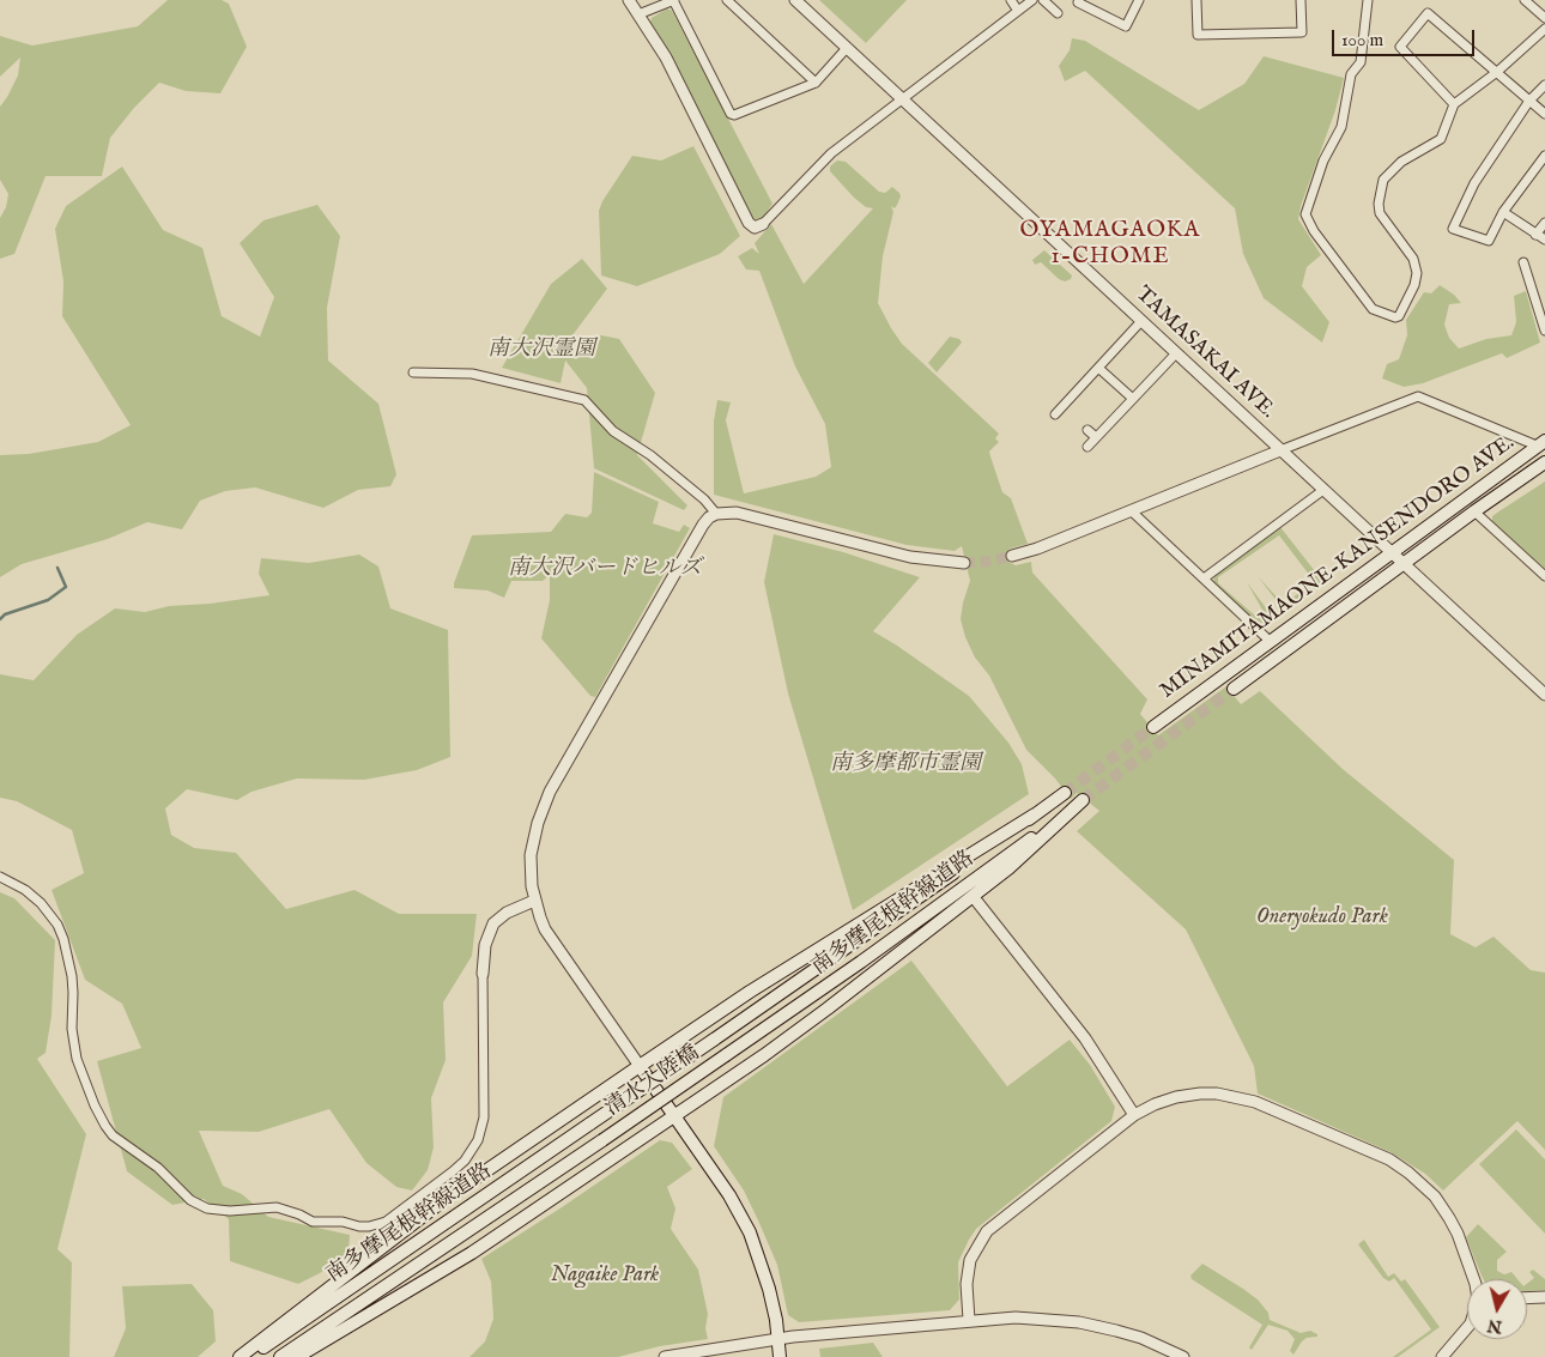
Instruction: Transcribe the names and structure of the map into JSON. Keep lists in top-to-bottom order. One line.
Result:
{"streets":{"main road":["MINAMITAMAONE-KANSENDORO AVE.","南多摩尾根幹線道路","清水入陸橋"],"street":["TAMASAKAI AVE."]},"crossings":[["TAMASAKAI AVE.","MINAMITAMAONE-KANSENDORO AVE."],["南多摩尾根幹線道路","清水入陸橋"]],"districts":["OYAMAGAOKA 1-CHOME"],"parks":["南大沢霊園","南大沢バードヒルズ","南多摩都市霊園","Oneryokudo Park","Nagaike Park"],"scale_bar":"100 m","north":"bottom"}
